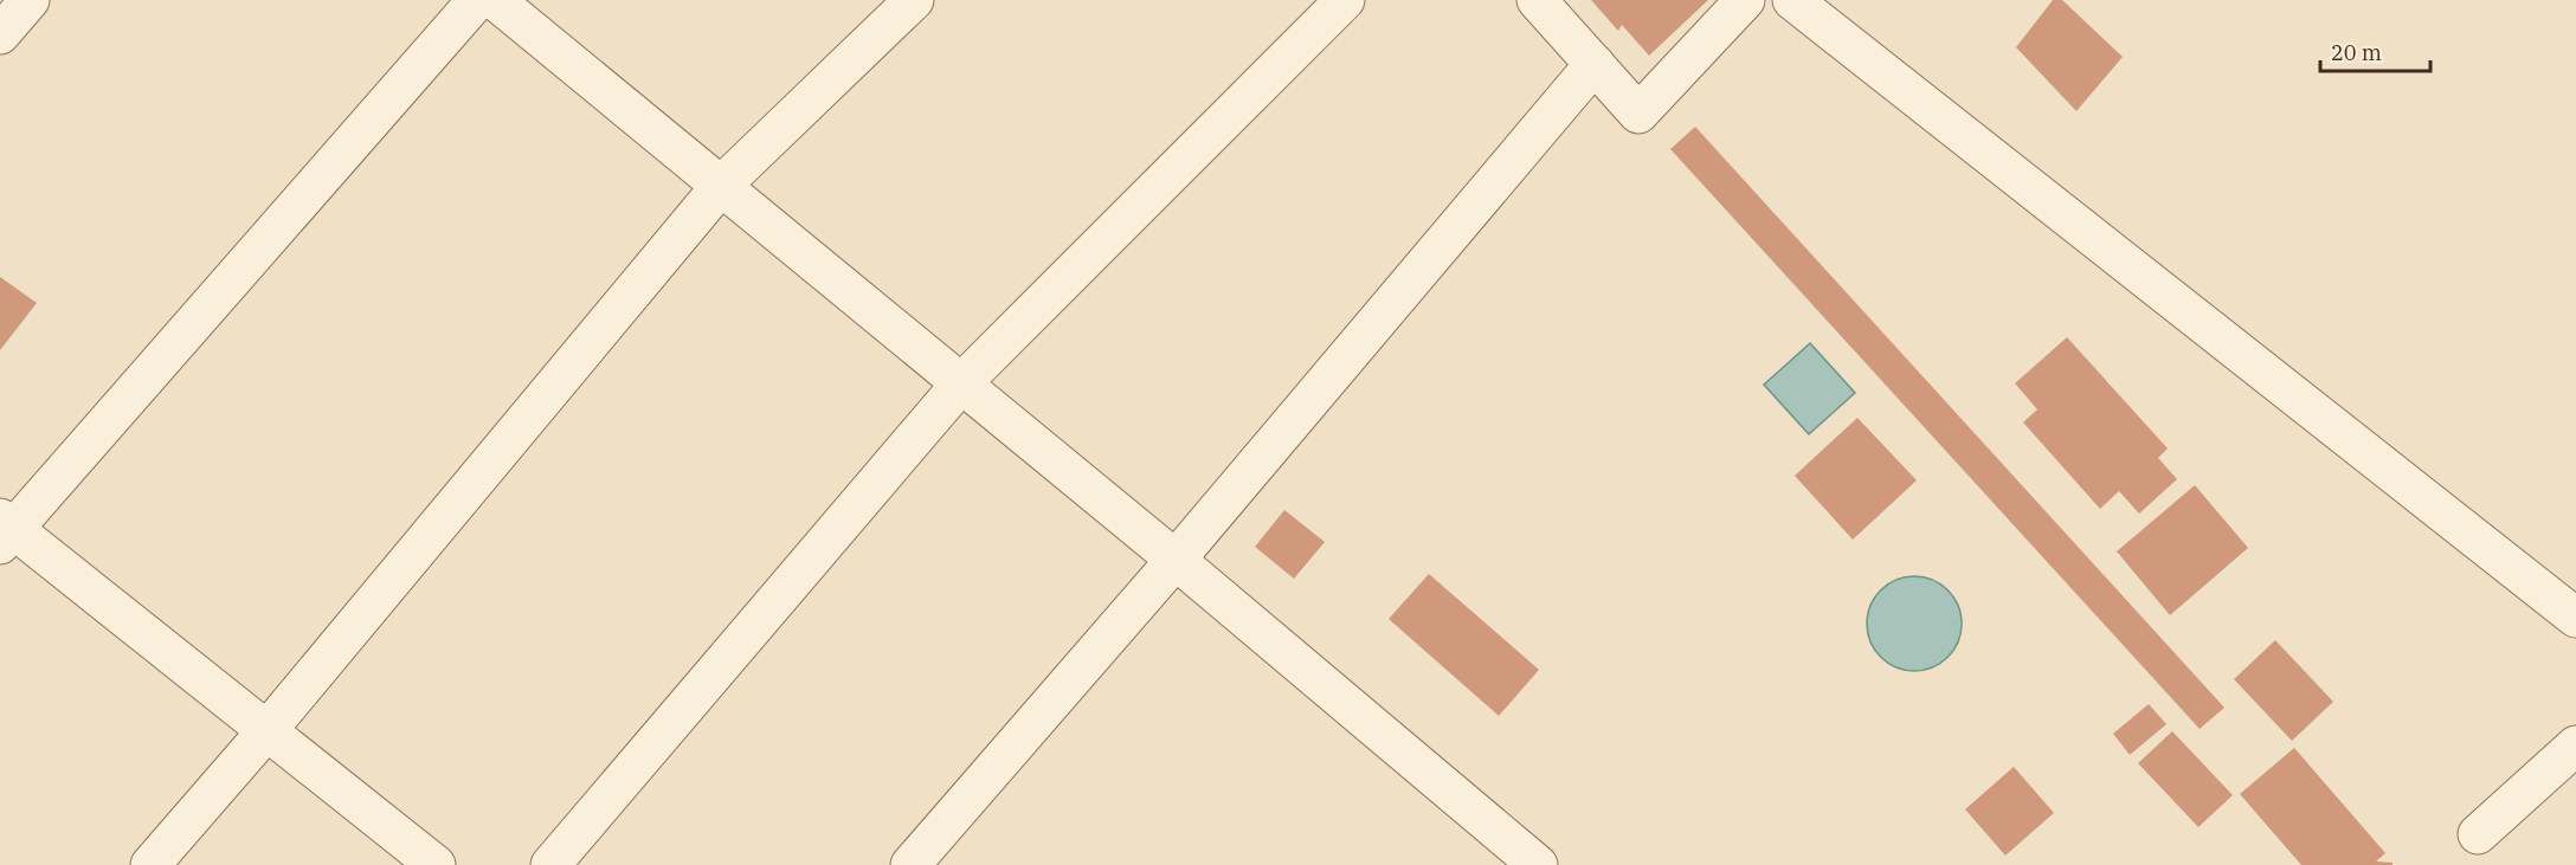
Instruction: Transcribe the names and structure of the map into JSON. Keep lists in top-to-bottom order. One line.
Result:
{"scale_bar":"20 m"}
